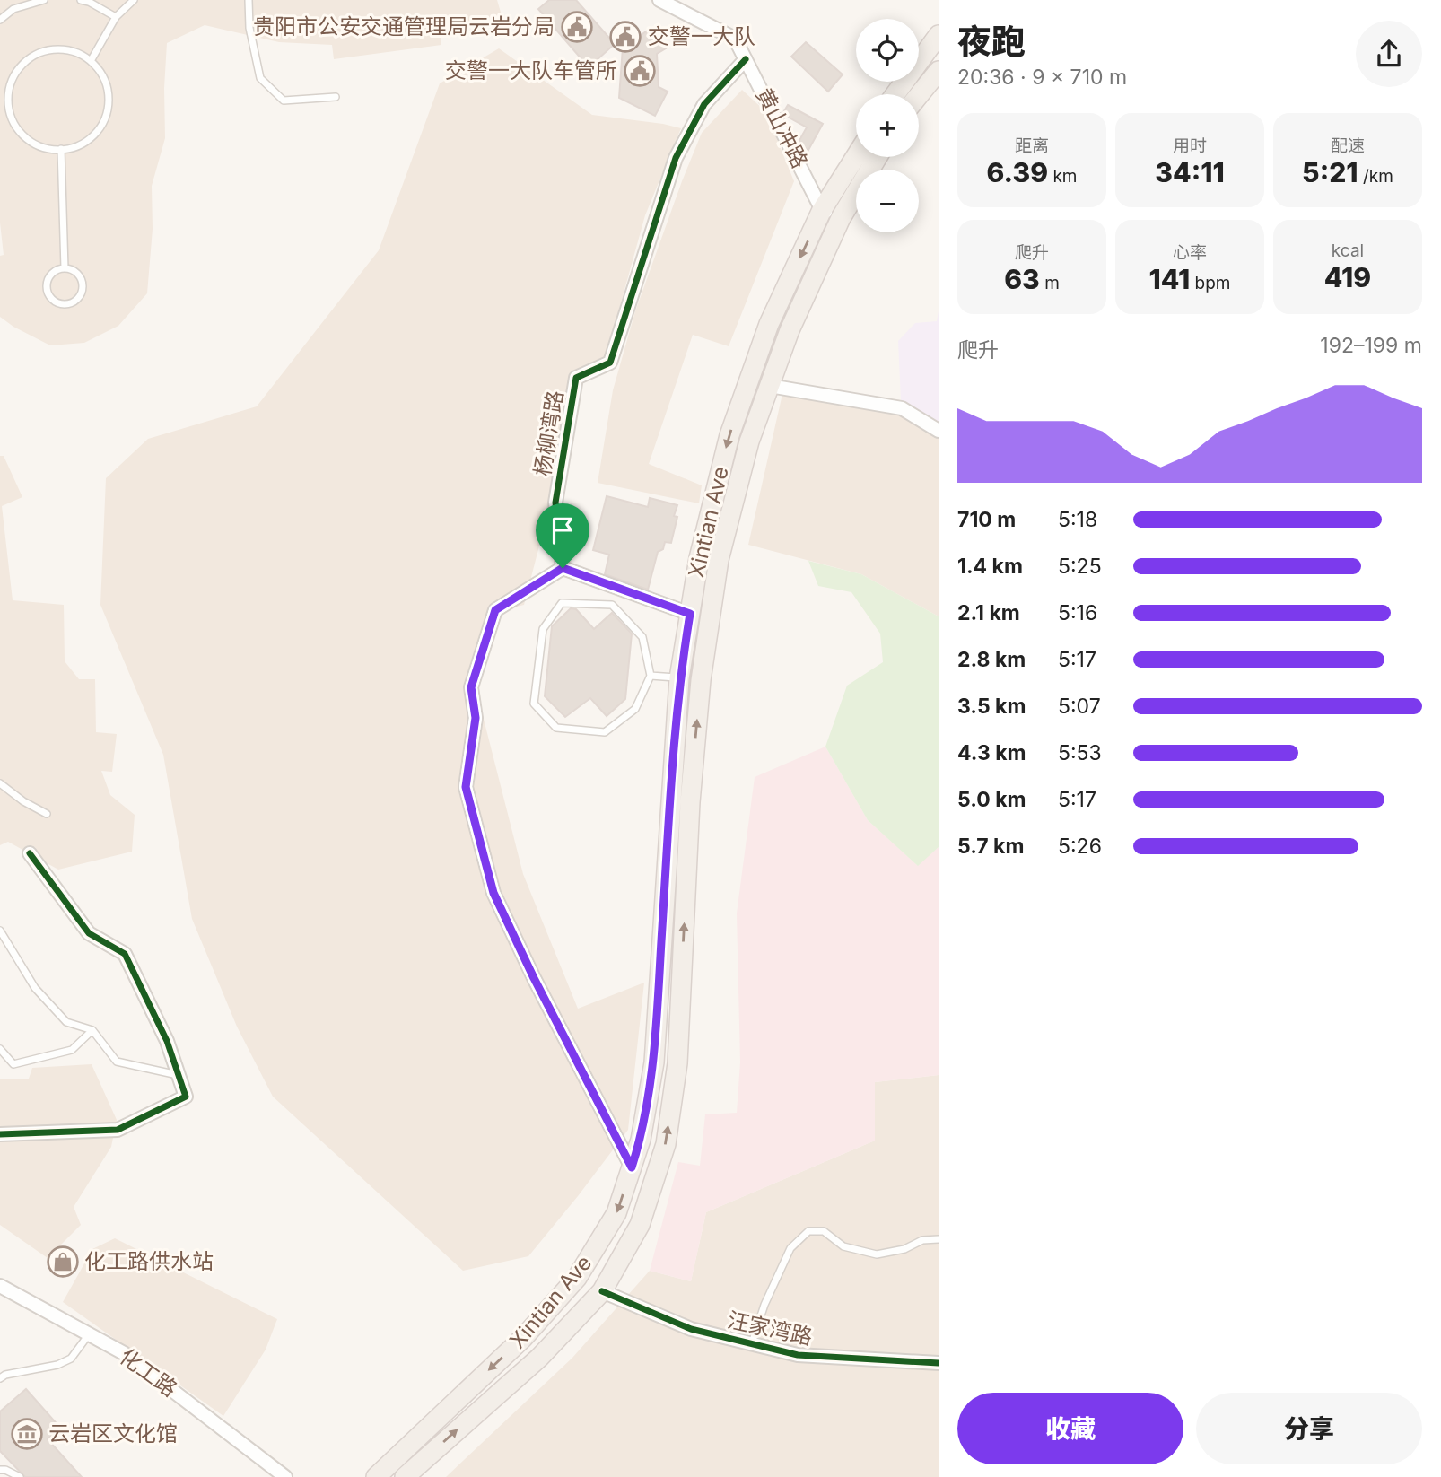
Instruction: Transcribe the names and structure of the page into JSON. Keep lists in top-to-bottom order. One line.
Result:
{"streets":{"main road":["Xintian Ave"],"street":["黄山冲路","杨柳湾路","汪家湾路","化工路"]},"crossings":[["黄山冲路","杨柳湾路"],["黄山冲路","Xintian Ave"],["Xintian Ave","汪家湾路"]],"places":{"public building":["贵阳市公安交通管理局云岩分局","交警一大队","交警一大队车管所"],"shop":["化工路供水站"],"museum":["云岩区文化馆"]},"page":{"heading":["夜跑","20:36 · 9 × 710 m"],"map_buttons":["+","−"],"stats":[["距离","6.39 km"],["用时","34:11"],["配速","5:21 /km"],["爬升","63 m"],["心率","141 bpm"],["kcal","419"]],"chart":["爬升","192–199 m"],"list":[{"name":"710 m","note":"5:18"},{"name":"1.4 km","note":"5:25"},{"name":"2.1 km","note":"5:16"},{"name":"2.8 km","note":"5:17"},{"name":"3.5 km","note":"5:07"},{"name":"4.3 km","note":"5:53"},{"name":"5.0 km","note":"5:17"},{"name":"5.7 km","note":"5:26"}],"buttons":["收藏","分享"]}}
